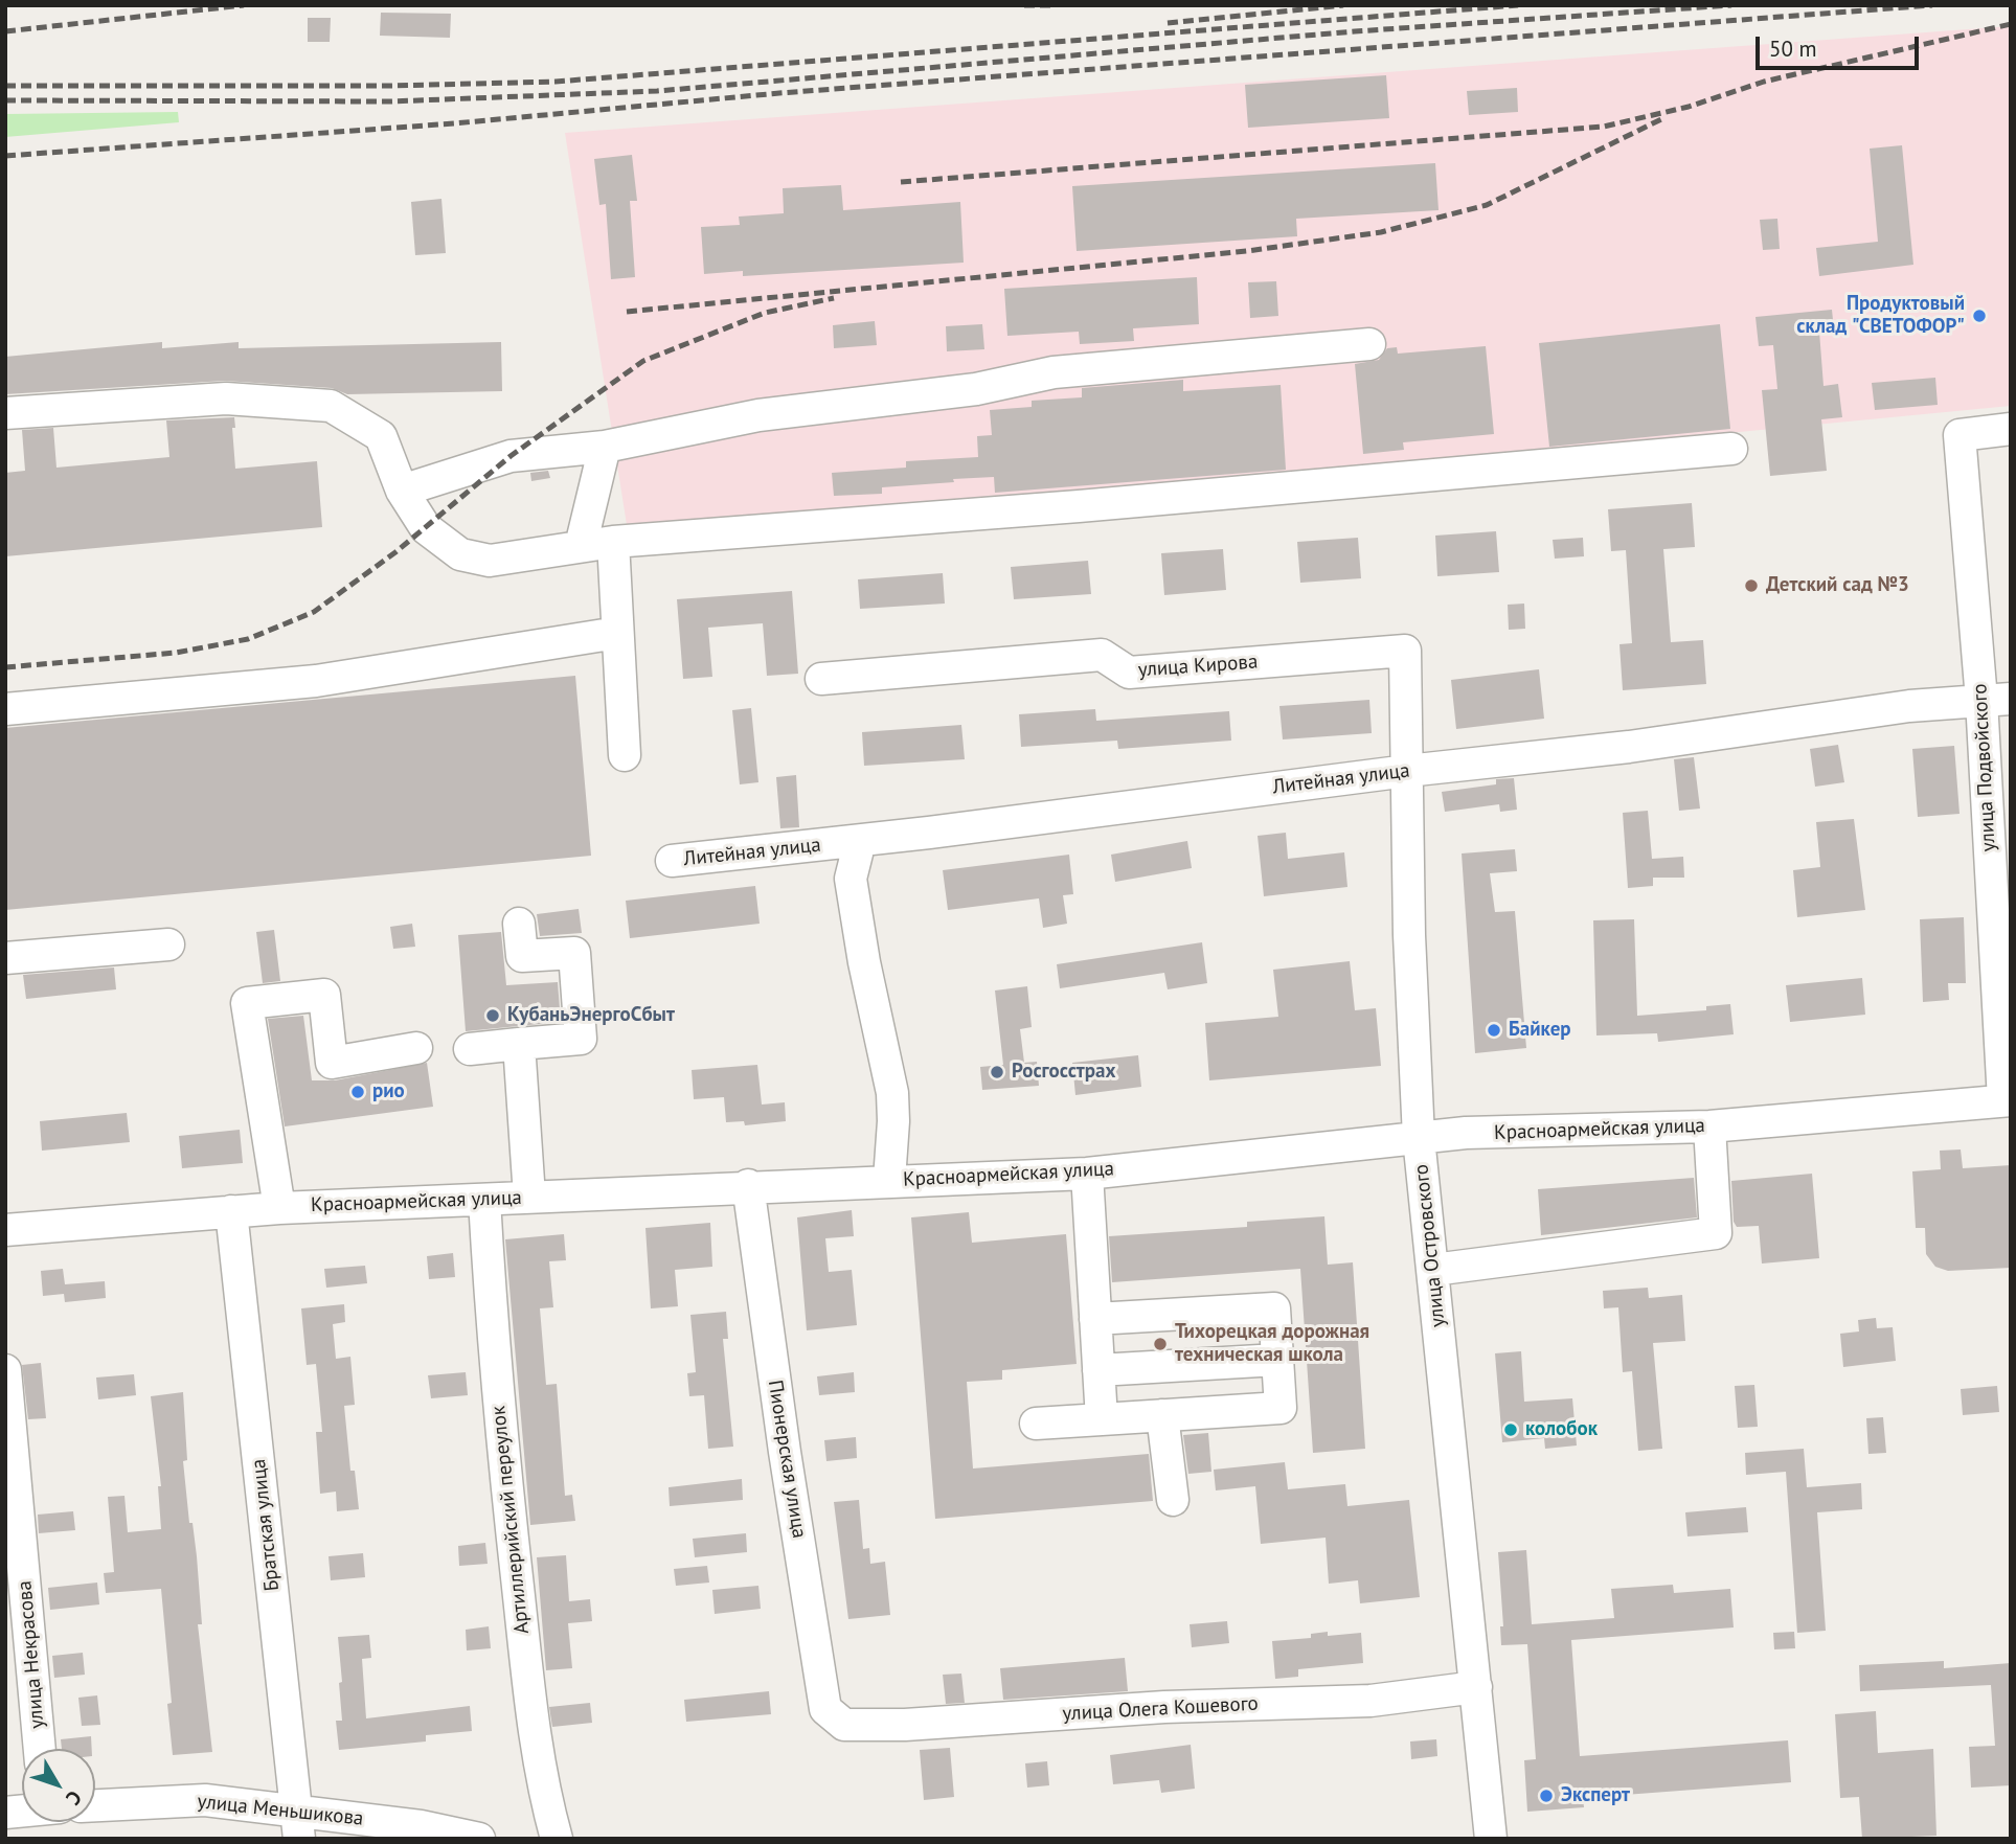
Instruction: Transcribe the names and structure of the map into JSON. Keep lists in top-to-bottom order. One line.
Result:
{"streets":{"street":["улица Кирова","улица Подвойского","Литейная улица","Красноармейская улица","улица Островского","Пионерская улица","Артиллерийский переулок","Братская улица","улица Некрасова","улица Олега Кошевого","улица Меньшикова"]},"crossings":[["улица Кирова","улица Островского"],["улица Подвойского","Литейная улица"],["улица Подвойского","Красноармейская улица"],["Литейная улица","улица Островского"],["Красноармейская улица","улица Островского"],["Красноармейская улица","Пионерская улица"],["Красноармейская улица","Артиллерийский переулок"],["Красноармейская улица","Братская улица"],["улица Островского","улица Олега Кошевого"],["Пионерская улица","улица Олега Кошевого"],["Братская улица","улица Меньшикова"]],"places":["Продуктовый склад \"СВЕТОФОР\"","Детский сад №3","КубаньЭнергоСбыт","Байкер","Росгосстрах","рио","Тихорецкая дорожная техническая школа","колобок","Эксперт"],"scale_bar":"50 m","north":"bottom right"}
